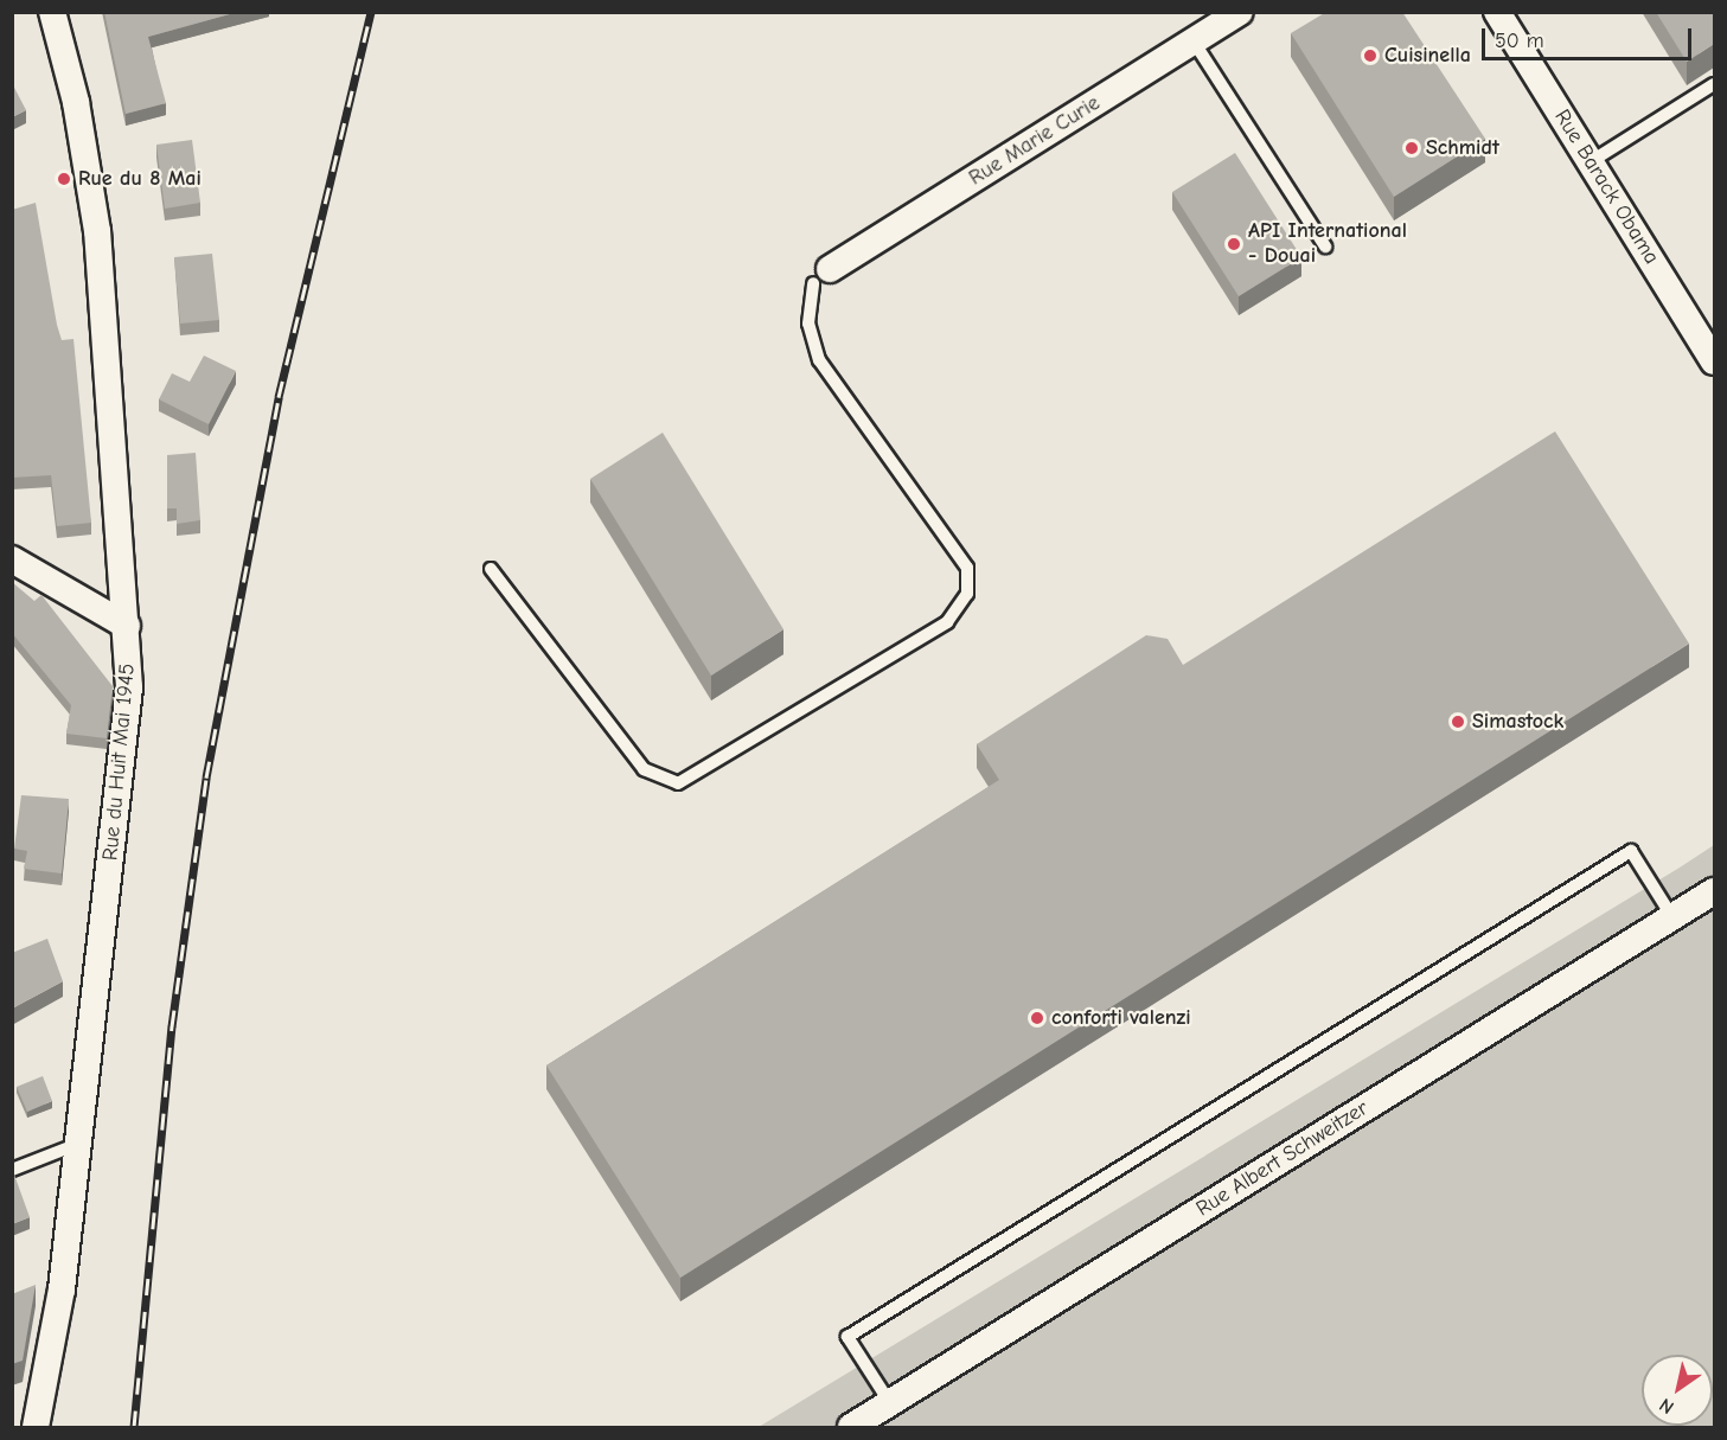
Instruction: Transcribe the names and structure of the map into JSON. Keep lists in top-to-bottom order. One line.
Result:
{"streets":{"street":["Rue Marie Curie","Rue Barack Obama","Rue du Huit Mai 1945","Rue Albert Schweitzer"]},"places":["Cuisinella","Schmidt","Rue du 8 Mai","API International - Douai","Simastock","conforti valenzi"],"scale_bar":"50 m","north":"bottom left"}
